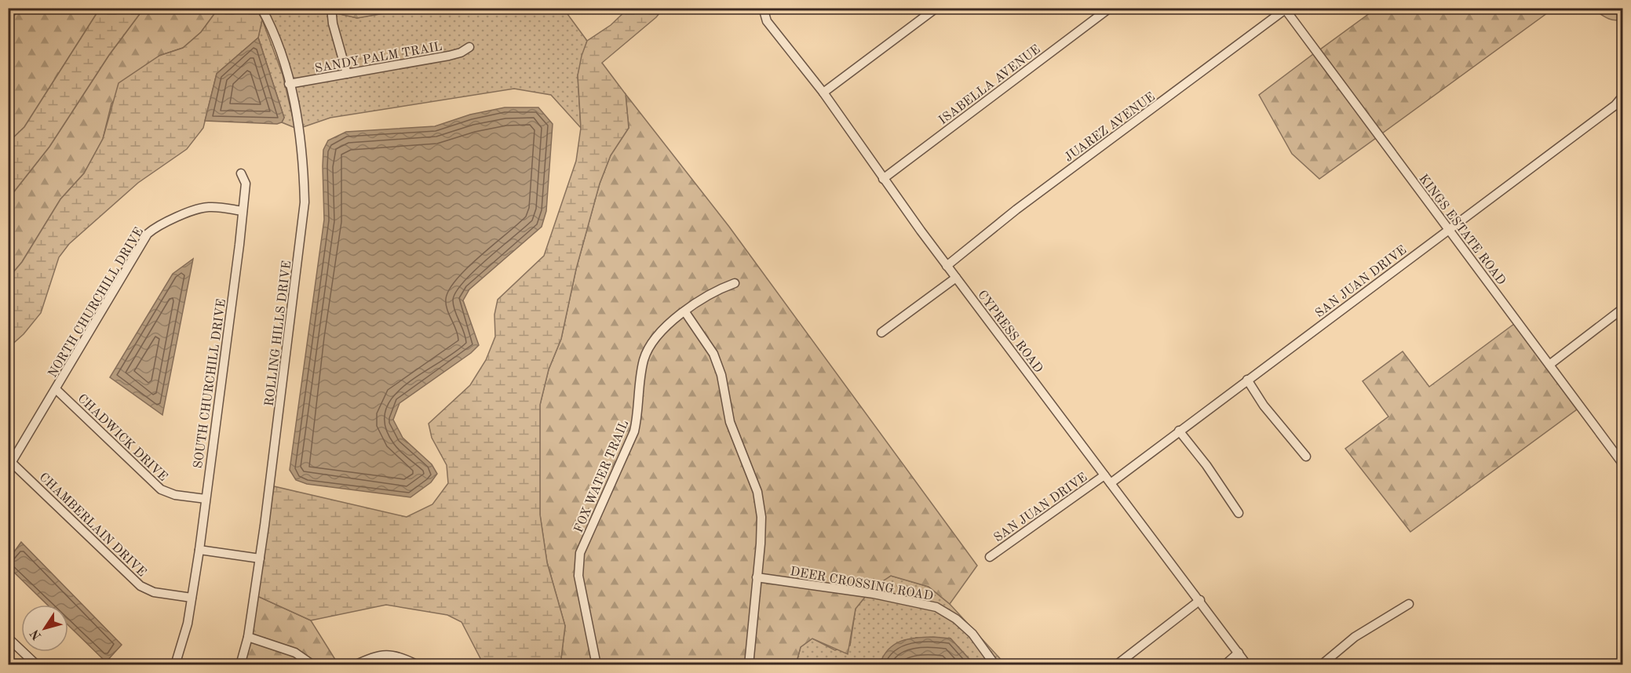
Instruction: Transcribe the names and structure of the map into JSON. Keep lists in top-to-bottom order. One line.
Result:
{"streets":{"street":["SANDY PALM TRAIL","ISABELLA AVENUE","JUAREZ AVENUE","KINGS ESTATE ROAD","SAN JUAN DRIVE","NORTH CHURCHILL DRIVE","CYPRESS ROAD","ROLLING HILLS DRIVE","SOUTH CHURCHILL DRIVE","CHADWICK DRIVE","FOX WATER TRAIL","CHAMBERLAIN DRIVE","DEER CROSSING ROAD"]},"crossings":[["SANDY PALM TRAIL","ROLLING HILLS DRIVE"],["ISABELLA AVENUE","CYPRESS ROAD"],["JUAREZ AVENUE","KINGS ESTATE ROAD"],["JUAREZ AVENUE","CYPRESS ROAD"],["KINGS ESTATE ROAD","SAN JUAN DRIVE"],["SAN JUAN DRIVE","CYPRESS ROAD"],["NORTH CHURCHILL DRIVE","SOUTH CHURCHILL DRIVE"],["NORTH CHURCHILL DRIVE","CHADWICK DRIVE"],["NORTH CHURCHILL DRIVE","CHAMBERLAIN DRIVE"],["SOUTH CHURCHILL DRIVE","CHADWICK DRIVE"],["SOUTH CHURCHILL DRIVE","CHAMBERLAIN DRIVE"]],"north":"bottom left"}
